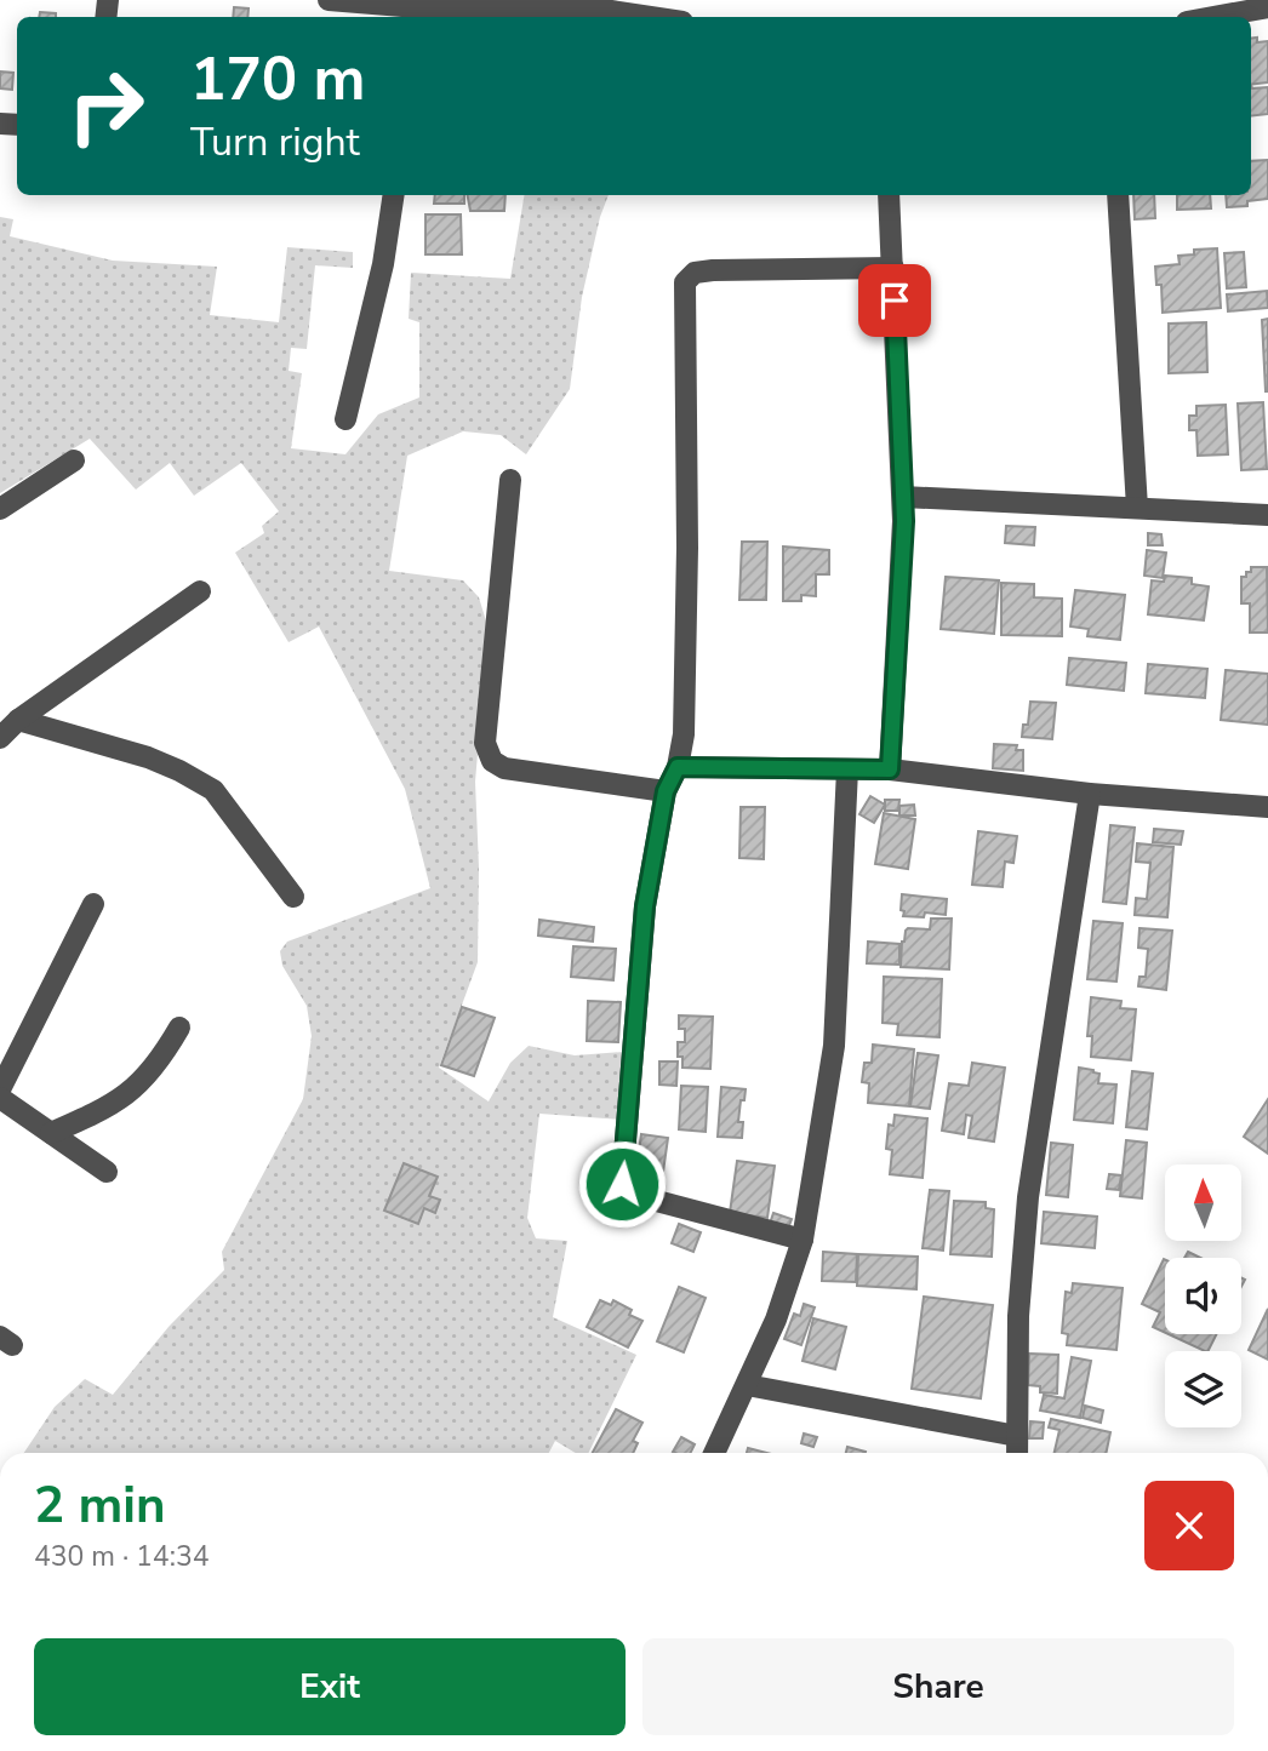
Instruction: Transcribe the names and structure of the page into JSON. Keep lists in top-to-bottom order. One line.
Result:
{"north":"top","page":{"turn":["170 m","Turn right"],"heading":["2 min","430 m · 14:34"],"buttons":["Exit","Share"]}}
